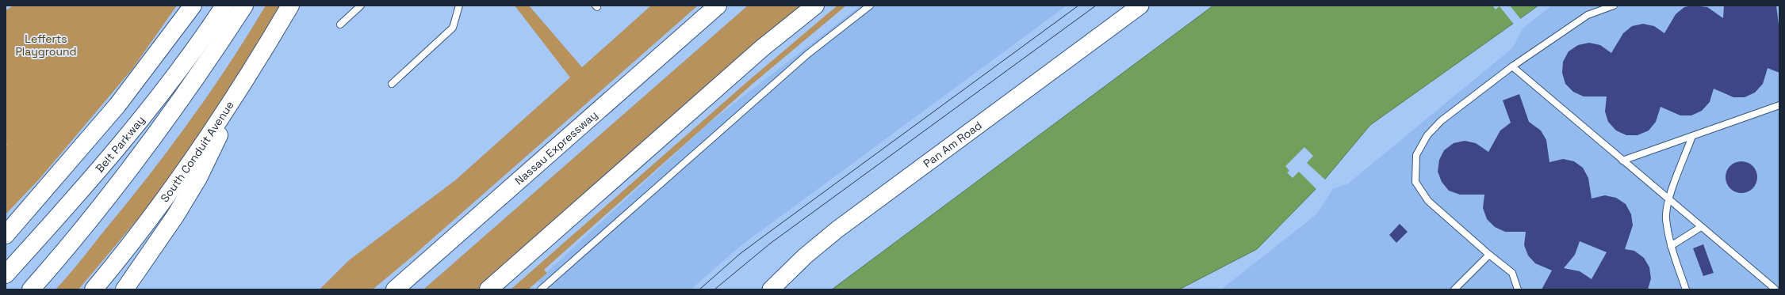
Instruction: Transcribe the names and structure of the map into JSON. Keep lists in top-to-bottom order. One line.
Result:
{"streets":{"main road":["Belt Parkway","Nassau Expressway","South Conduit Avenue"],"street":["Pan Am Road"]},"parks":["Lefferts Playground"]}
